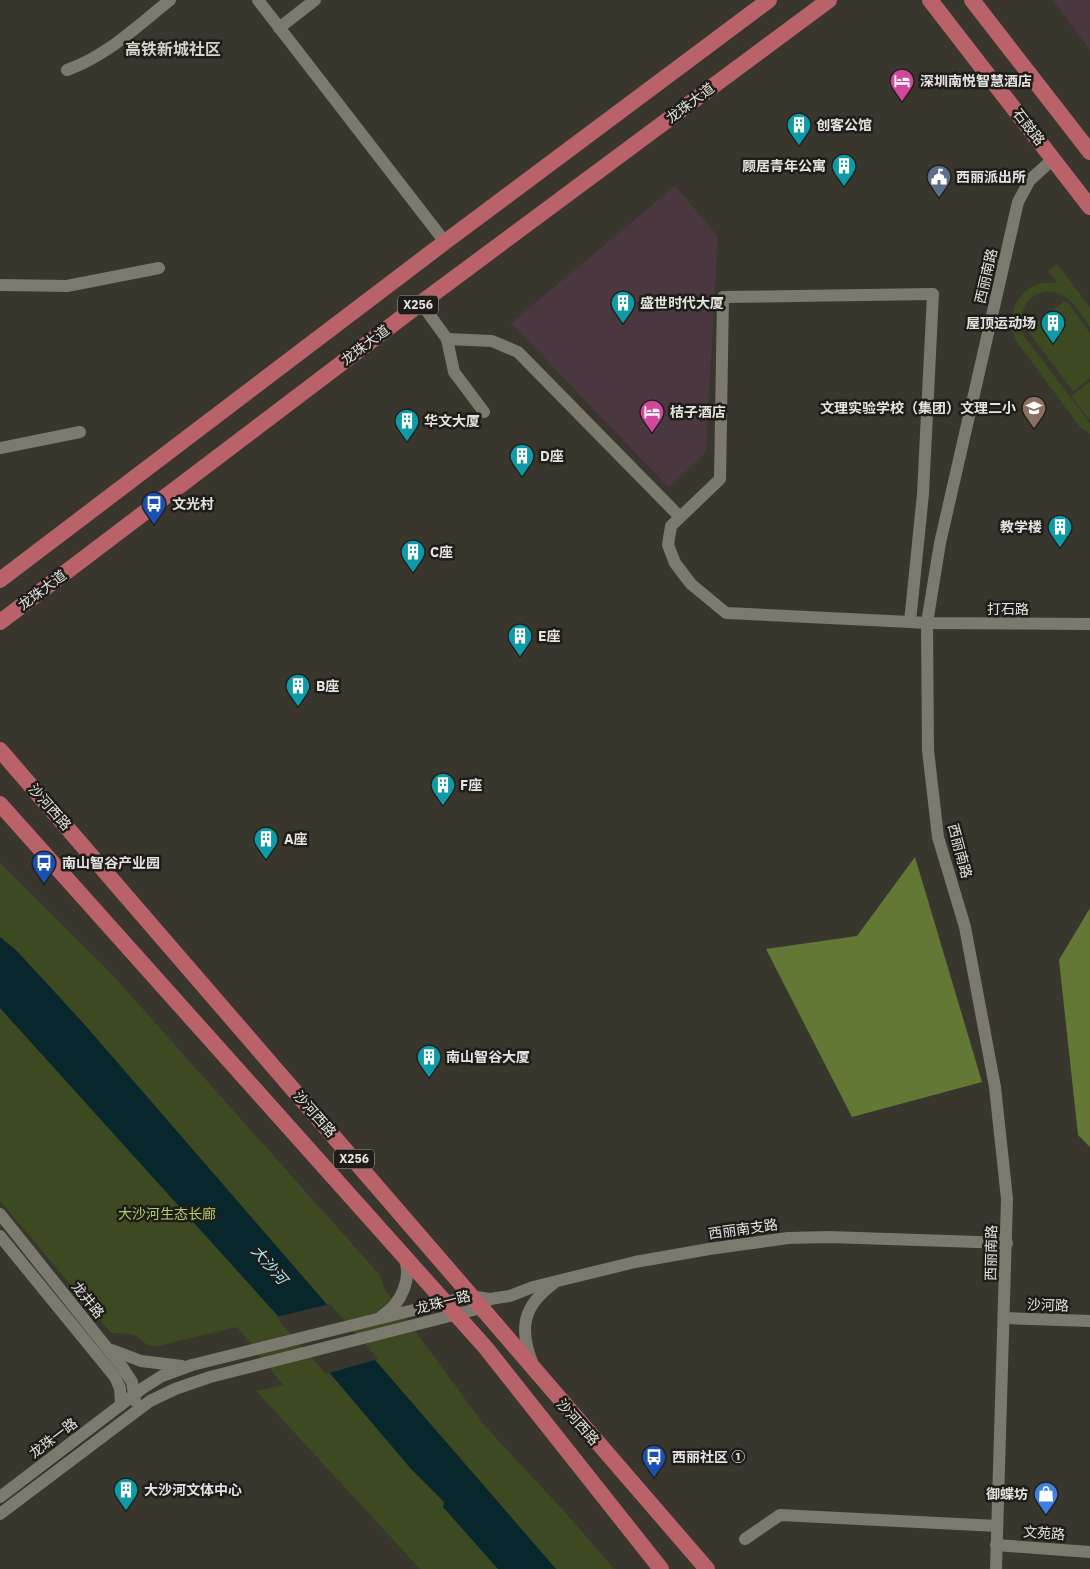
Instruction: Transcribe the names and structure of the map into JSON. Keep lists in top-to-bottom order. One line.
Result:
{"streets":{"main road":["龙珠大道","石鼓路","X256","沙河西路"],"street":["西丽南路","打石路","西丽南支路","龙井路","龙珠一路","沙河路","文苑路"]},"crossings":[["石鼓路","西丽南路"],["西丽南路","打石路"],["西丽南路","西丽南支路"],["西丽南路","沙河路"],["西丽南路","文苑路"],["沙河西路","西丽南支路"],["沙河西路","龙珠一路"],["西丽南支路","龙珠一路"],["龙井路","龙珠一路"]],"districts":["高铁新城社区"],"water":["大沙河"],"parks":["大沙河生态长廊"],"places":{"hotel":["深圳南悦智慧酒店","桔子酒店"],"building":["创客公馆","顾居青年公寓","盛世时代大厦","屋顶运动场","华文大厦","D座","教学楼","C座","E座","B座","F座","A座","南山智谷大厦","大沙河文体中心"],"public building":["西丽派出所"],"school or university":["文理实验学校（集团）文理二小"],"bus stop":["文光村","南山智谷产业园","西丽社区 ①"],"shop":["御蝶坊"]}}
